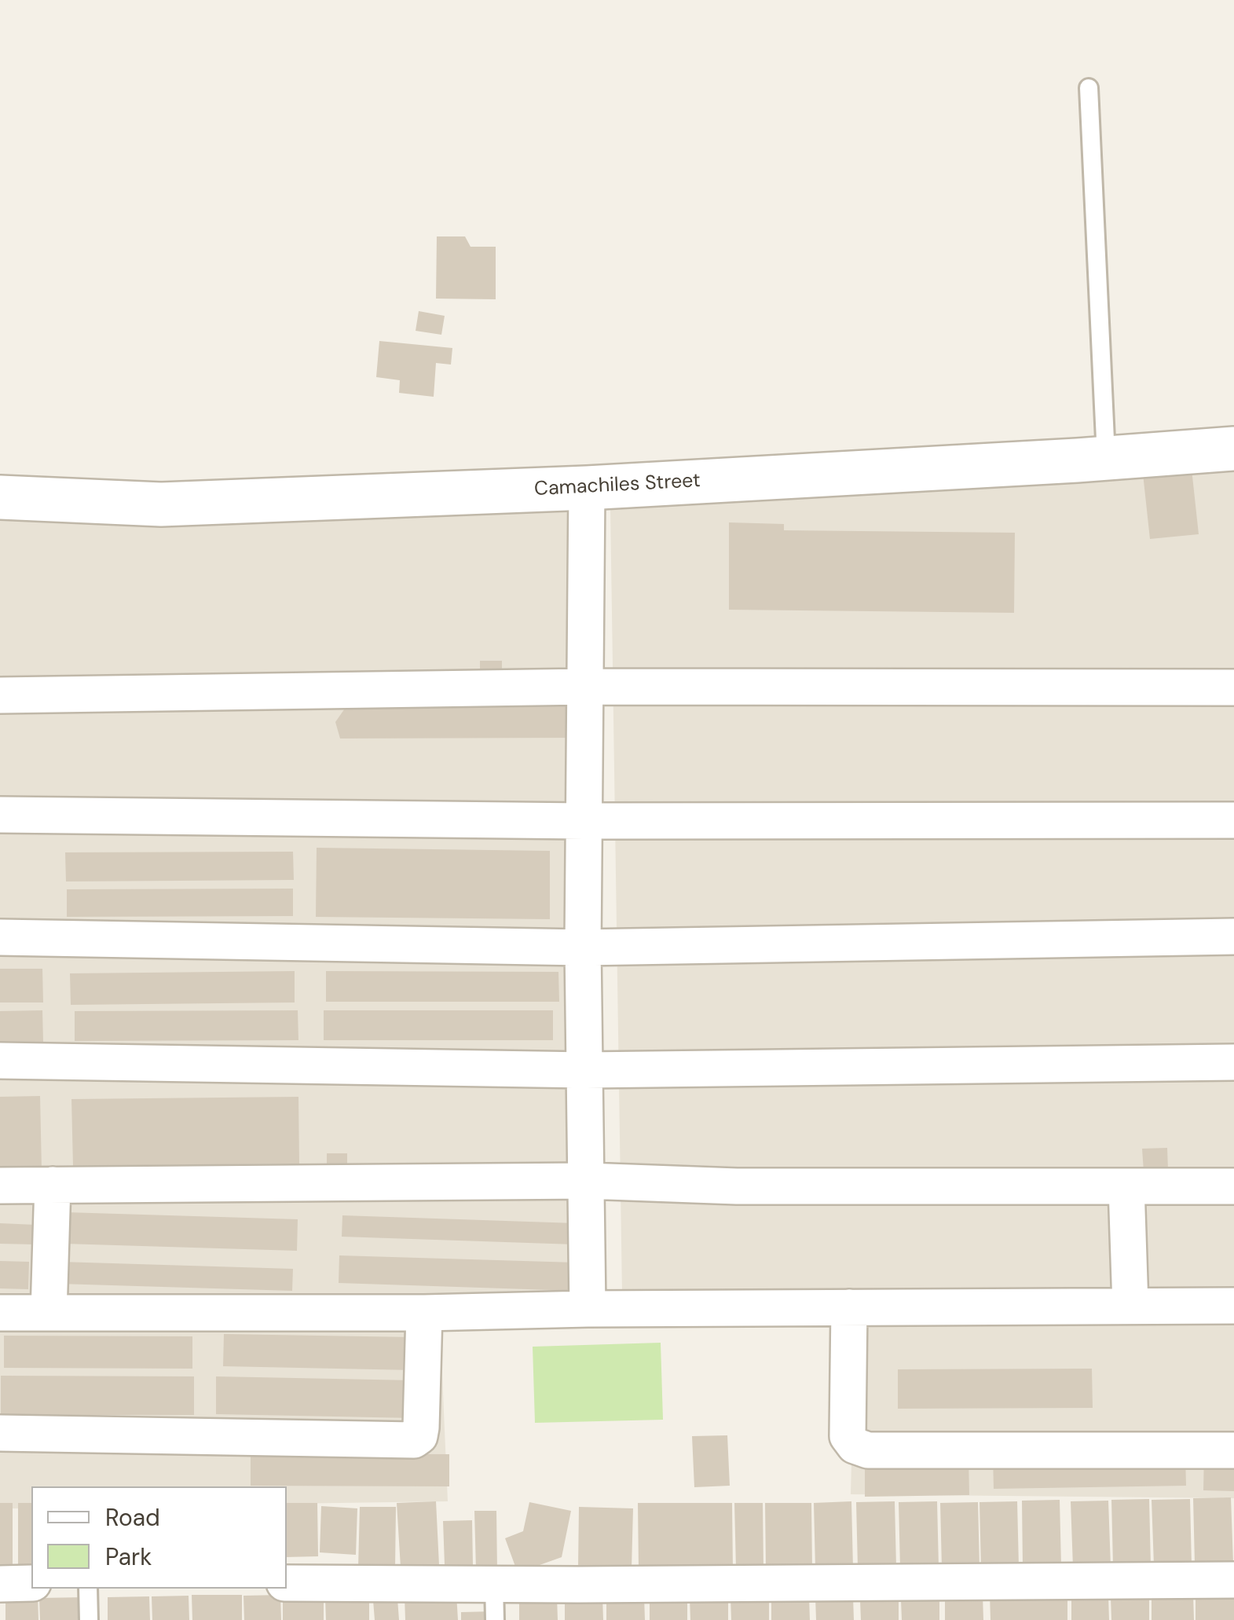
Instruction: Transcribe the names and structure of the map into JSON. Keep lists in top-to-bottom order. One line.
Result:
{"streets":{"street":["Camachiles Street"]},"legend":["Road","Park"]}
